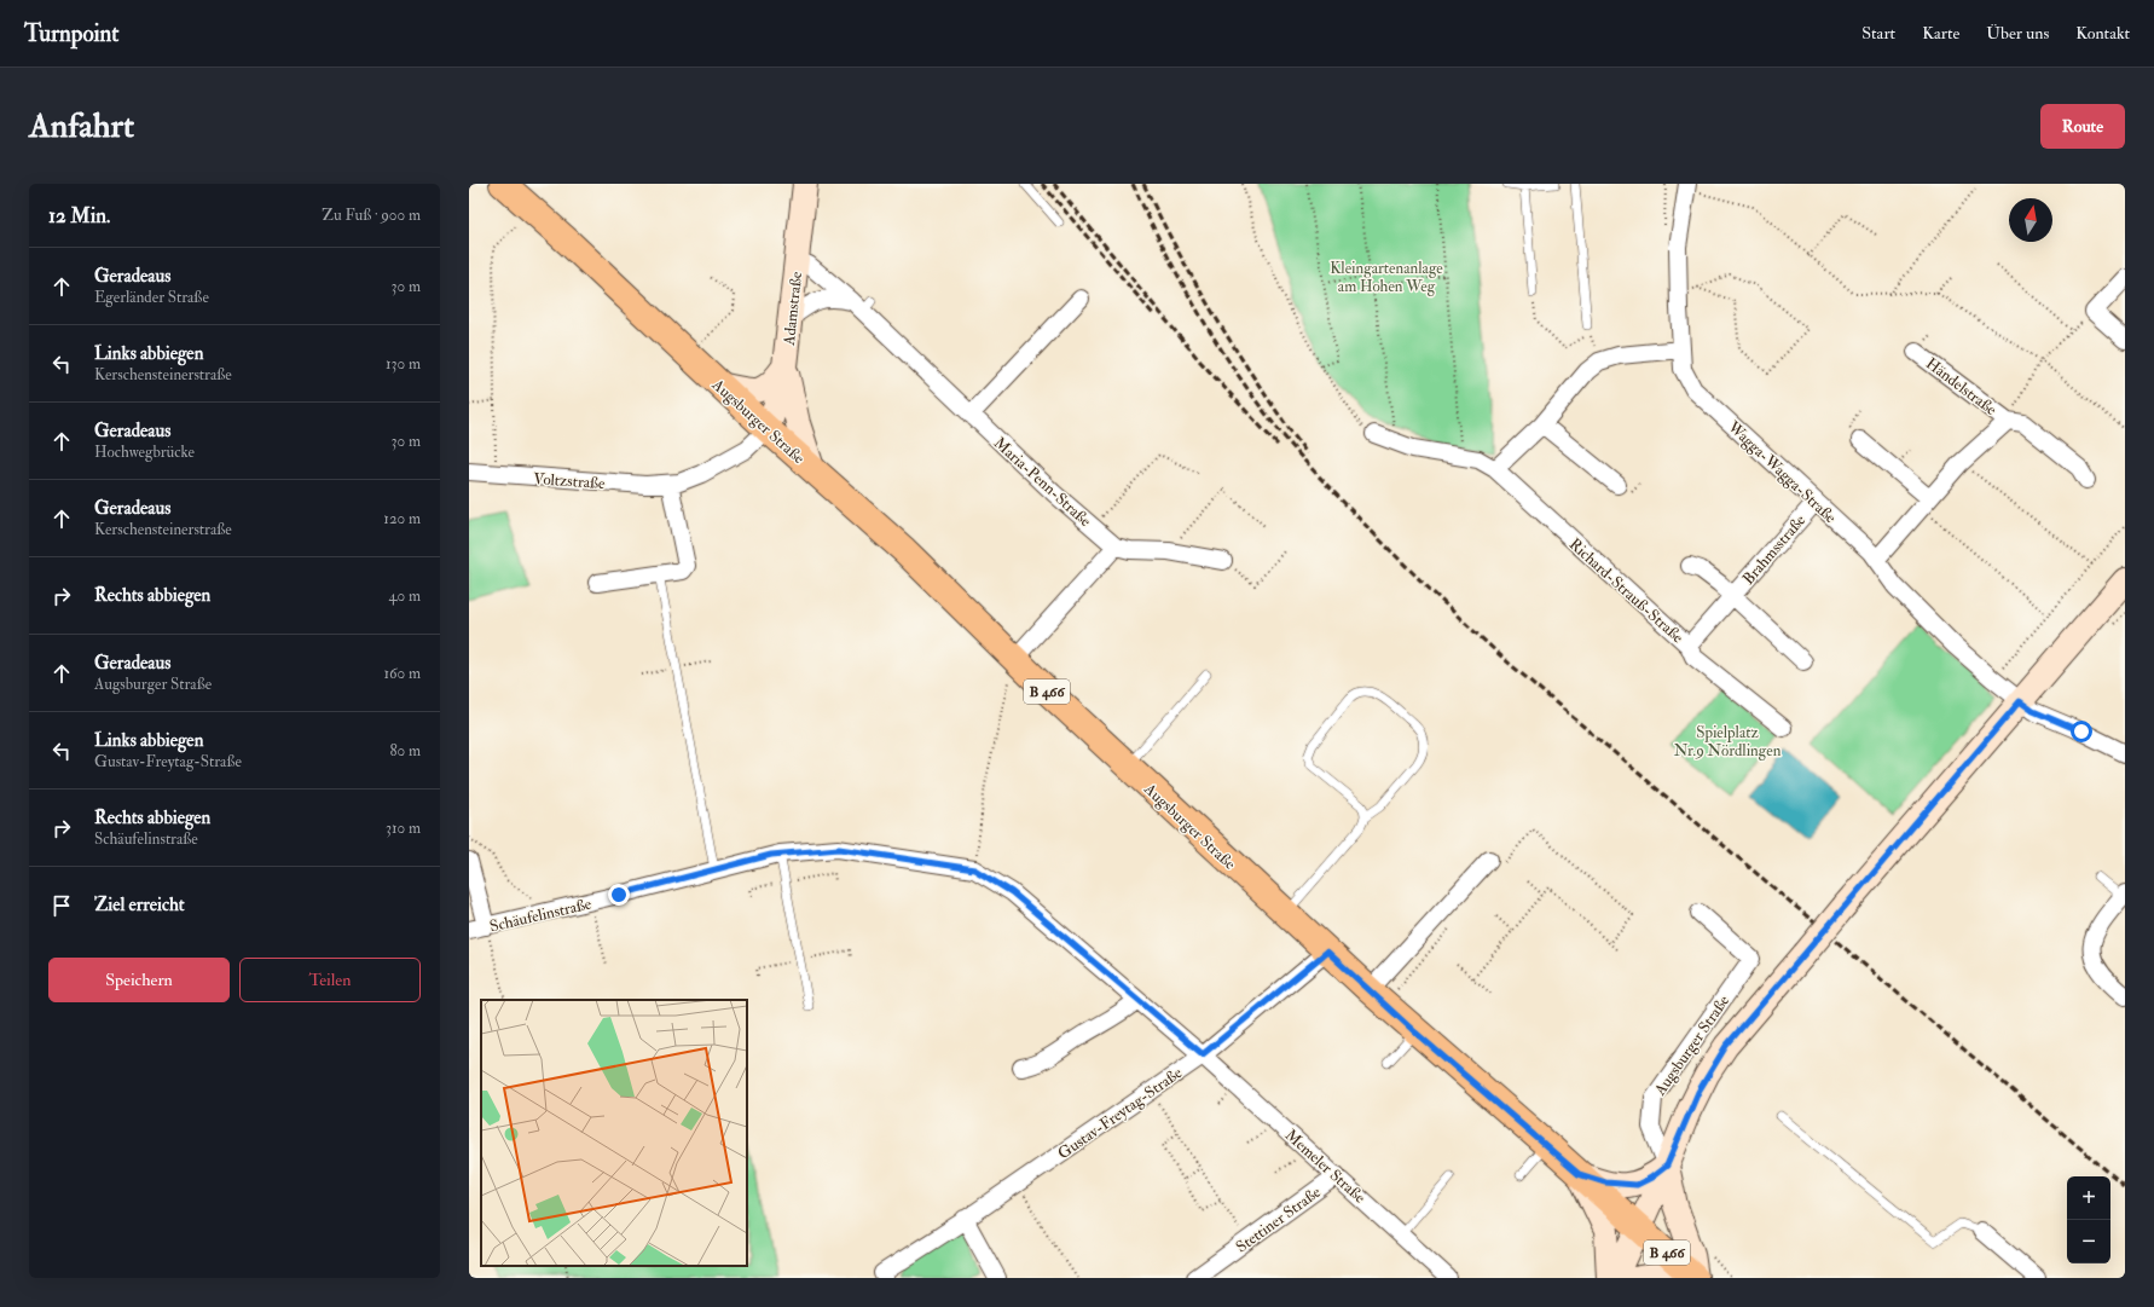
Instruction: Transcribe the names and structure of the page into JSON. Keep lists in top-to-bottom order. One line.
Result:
{"streets":{"main road":["Augsburger Straße","B 466"],"street":["Adamstraße","Händelstraße","Wagga-Wagga-Straße","Voltzstraße","Maria-Penn-Straße","Brahmsstraße","Richard-Strauß-Straße","Schäufelinstraße","Gustav-Freytag-Straße","Memeler Straße","Stettiner Straße"]},"crossings":[["Adamstraße","Augsburger Straße"],["Adamstraße","Voltzstraße"],["Adamstraße","Maria-Penn-Straße"],["Adamstraße","B 466"],["Händelstraße","Wagga-Wagga-Straße"],["Augsburger Straße","Voltzstraße"],["Augsburger Straße","B 466"],["Augsburger Straße","Gustav-Freytag-Straße"],["Wagga-Wagga-Straße","Brahmsstraße"],["Brahmsstraße","Richard-Strauß-Straße"],["Schäufelinstraße","Gustav-Freytag-Straße"],["Schäufelinstraße","Memeler Straße"],["Gustav-Freytag-Straße","Memeler Straße"],["Memeler Straße","Stettiner Straße"]],"parks":["Kleingartenanlage am Hohen Weg","Spielplatz Nr.9 Nördlingen"],"north":"top","page":{"header":"Turnpoint","nav":["Start","Karte","Über uns","Kontakt"],"buttons":["Route",["Speichern","Teilen"]],"title":"Anfahrt","heading":["12 Min.","Zu Fuß · 900 m"],"list":[["Geradeaus","Egerländer Straße","30 m"],["Links abbiegen","Kerschensteinerstraße","130 m"],["Geradeaus","Hochwegbrücke","30 m"],["Geradeaus","Kerschensteinerstraße","120 m"],["Rechts abbiegen","40 m"],["Geradeaus","Augsburger Straße","160 m"],["Links abbiegen","Gustav-Freytag-Straße","80 m"],["Rechts abbiegen","Schäufelinstraße","310 m"],"Ziel erreicht"],"map_buttons":["+","−"]}}
